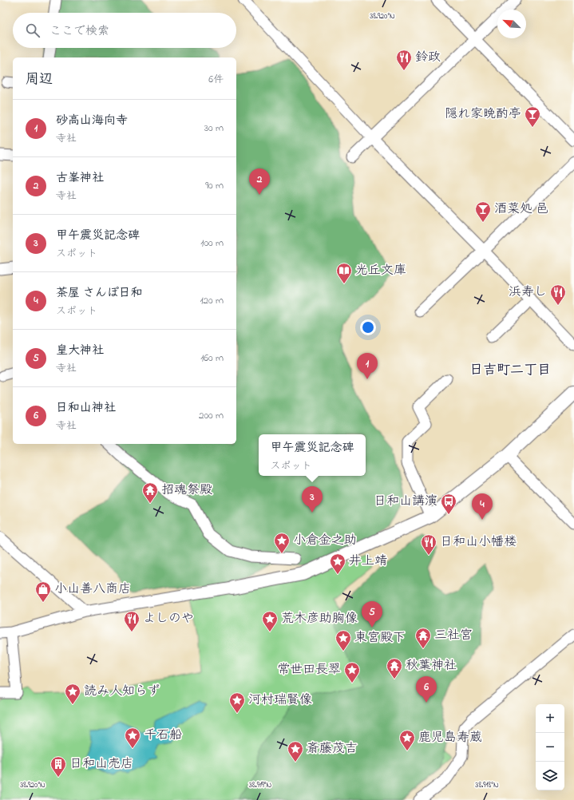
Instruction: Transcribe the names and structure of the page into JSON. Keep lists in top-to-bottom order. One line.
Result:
{"districts":["日吉町二丁目"],"places":{"restaurant":["鈴政","浜寿し","日和山小幡楼","よしのや"],"bar":["隠れ家晩酌亭","酒菜処 邑"],"library":["光丘文庫"],"temple":["招魂祭殿","三社宮","秋葉神社"],"bus stop":["日和山講演"],"place":["小倉金之助","井上靖","荒木彦助胸像","東宮殿下","常世田長翠","読み人知らず","河村瑞賢像","千石船","鹿児島寿蔵","斎藤茂吉"],"shop":["小山善八商店"],"building":["日和山売店"]},"north":"top left","page":{"search":"ここで検索","heading":["周辺","6件"],"list":[{"mark":"1","name":"砂高山海向寺","note":"寺社","value":"30 m"},{"mark":"2","name":"古峯神社","note":"寺社","value":"90 m"},{"mark":"3","name":"甲午震災記念碑","note":"スポット","value":"100 m"},{"mark":"4","name":"茶屋 さんぽ日和","note":"スポット","value":"120 m"},{"mark":"5","name":"皇大神社","note":"寺社","value":"160 m"},{"mark":"6","name":"日和山神社","note":"寺社","value":"200 m"}],"pins":["2","1","3","4","5","6"],"popup":["甲午震災記念碑","スポット"],"map_buttons":["+","−"]},"coordinates":["38.920°N","38.919°N","38.918°N"]}
